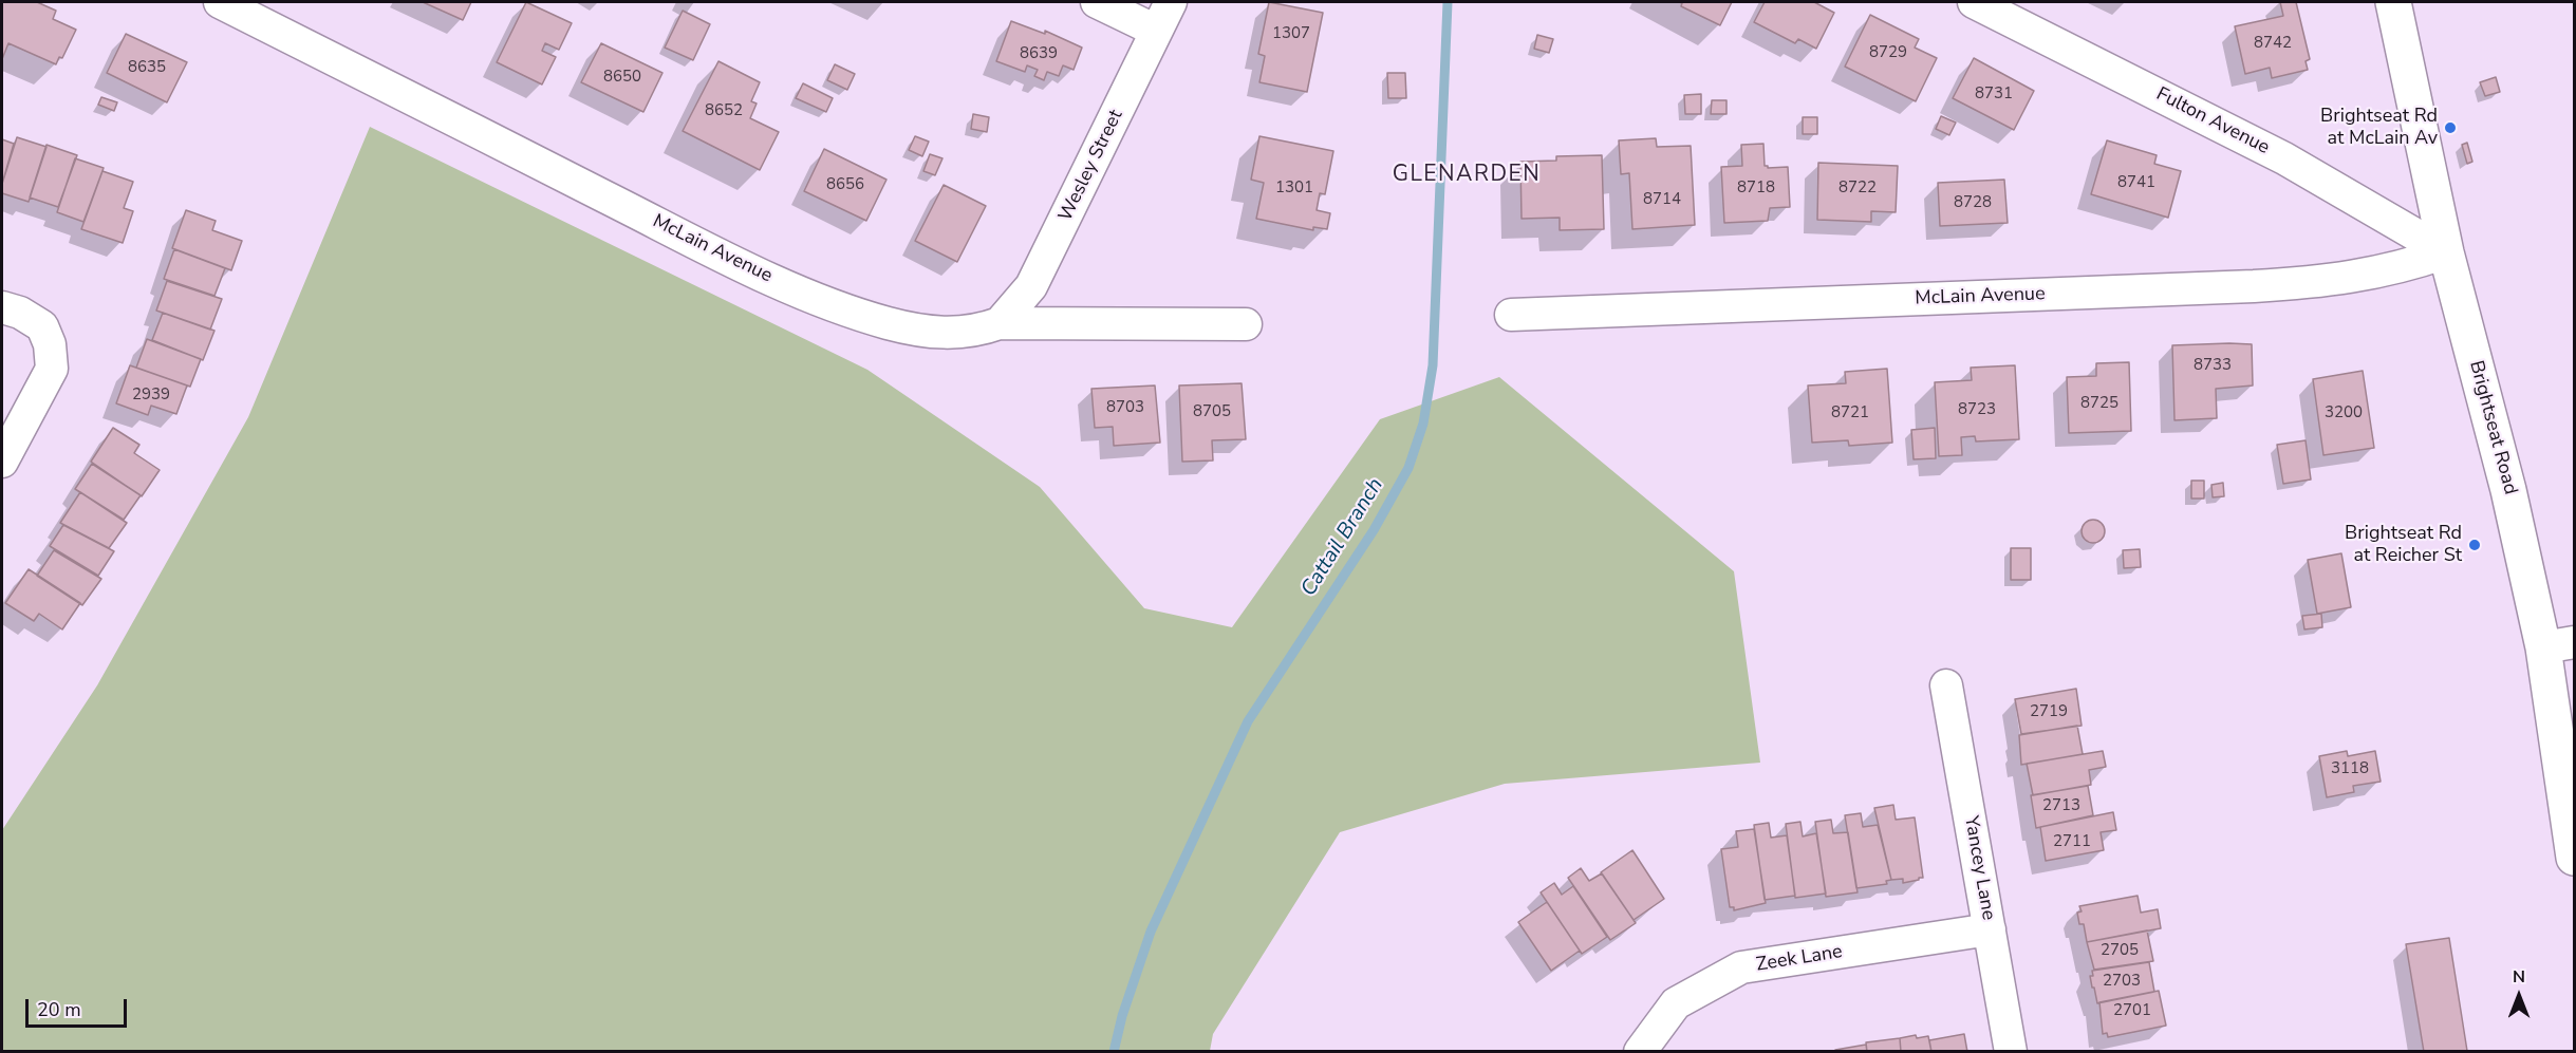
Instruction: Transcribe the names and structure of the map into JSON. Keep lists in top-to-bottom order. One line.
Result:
{"streets":{"street":["Fulton Avenue","Wesley Street","McLain Avenue","Brightseat Road","Yancey Lane","Zeek Lane"]},"crossings":[["Fulton Avenue","McLain Avenue"],["Fulton Avenue","Brightseat Road"],["Wesley Street","McLain Avenue"],["McLain Avenue","Brightseat Road"],["Yancey Lane","Zeek Lane"]],"districts":["GLENARDEN"],"water":["Cattail Branch"],"places":["Brightseat Rd at McLain Av","Brightseat Rd at Reicher St"],"house_numbers":["1307","8742","8729","8639","8635","8650","8731","8652","8741","8656","1301","8718","8722","8714","8728","8733","2939","8725","8703","8723","8705","8721","3200","2719","3118","2713","2711","2705","2703","2701"],"scale_bar":"20 m","north":"top"}
